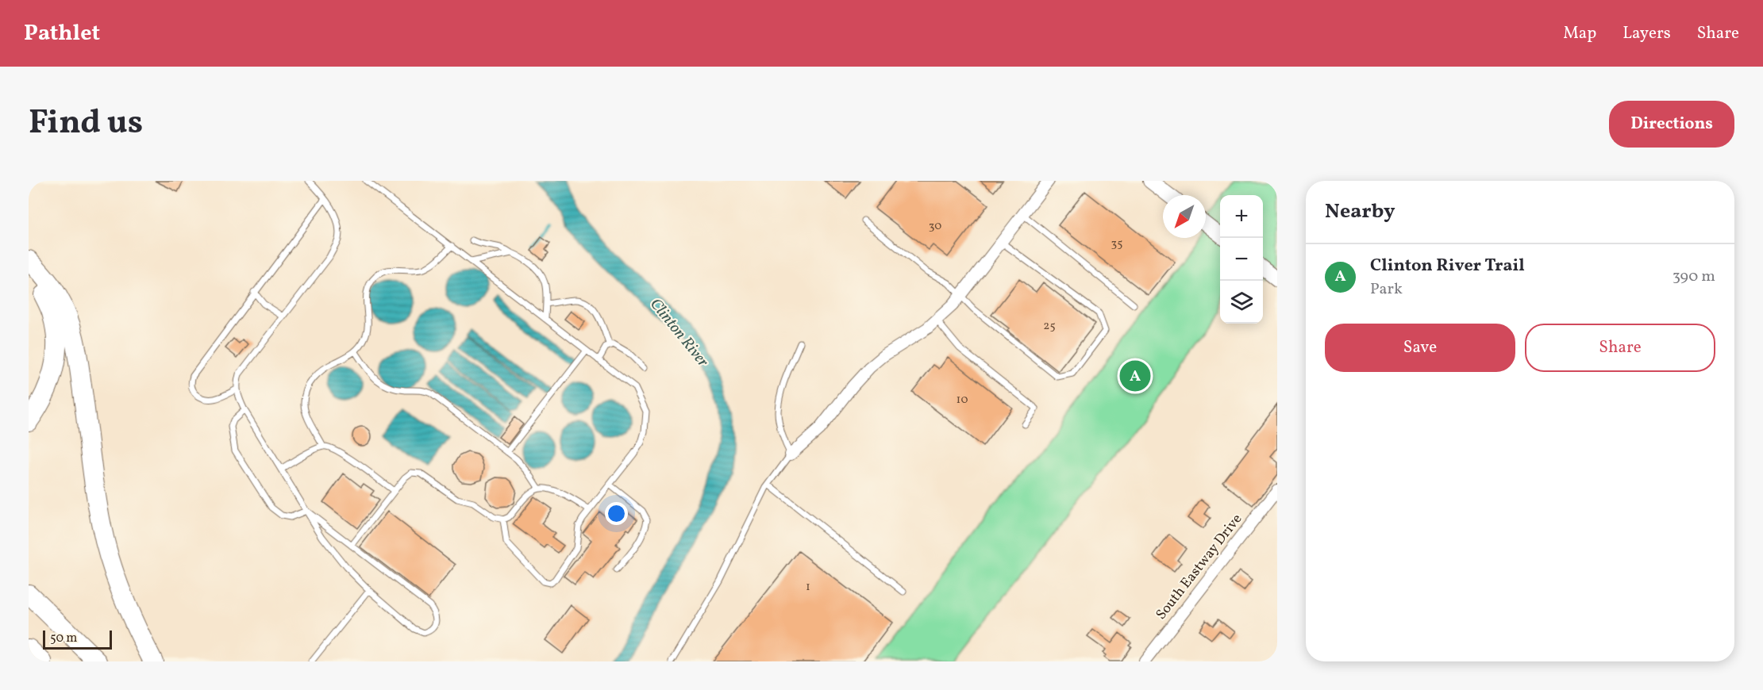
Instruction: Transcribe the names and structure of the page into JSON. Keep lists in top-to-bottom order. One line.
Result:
{"streets":{"street":["South Eastway Drive"]},"water":["Clinton River"],"house_numbers":["30","35","25","10","1"],"scale_bar":"50 m","north":"bottom left","page":{"header":"Pathlet","nav":["Map","Layers","Share"],"title":"Find us","buttons":["Directions",["Save","Share"]],"heading":"Nearby","map_buttons":["+","−"],"list":[{"mark":"A","name":"Clinton River Trail","note":"Park","value":"390 m"}],"pins":"A","scale":"50 m"}}
